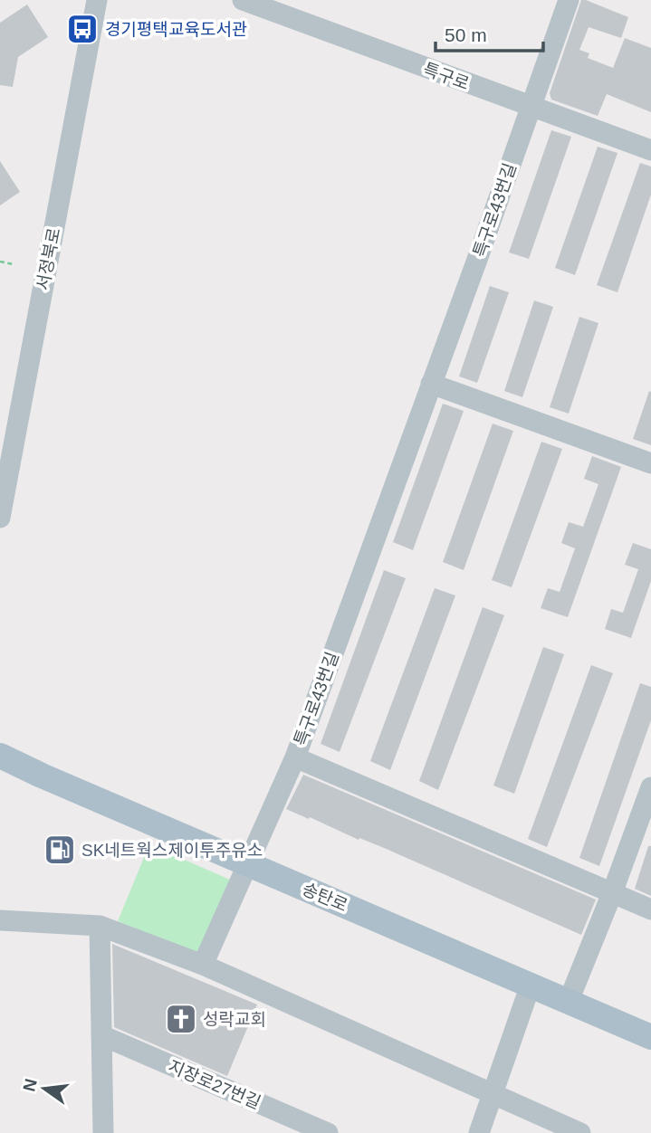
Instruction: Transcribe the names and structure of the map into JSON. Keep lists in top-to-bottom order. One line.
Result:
{"streets":{"main road":["송탄로"],"street":["특구로","특구로43번길","서정북로","지장로27번길"]},"crossings":[["특구로","특구로43번길"]],"places":{"bus stop":["경기평택교육도서관"],"fuel station":["SK네트웍스제이투주유소"],"church":["성락교회"]},"scale_bar":"50 m","north":"left"}
